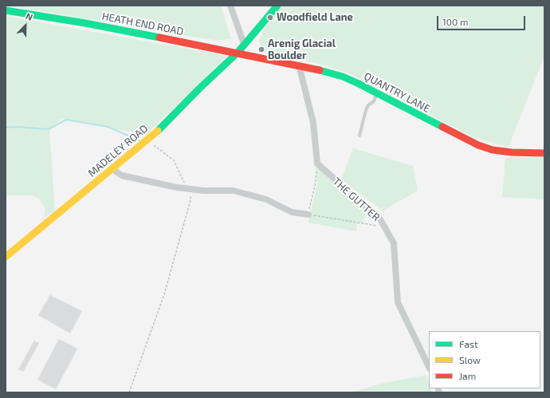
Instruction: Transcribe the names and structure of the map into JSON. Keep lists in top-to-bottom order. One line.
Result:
{"streets":{"street":["HEATH END ROAD","QUANTRY LANE","MADELEY ROAD","THE GUTTER"]},"crossings":[["HEATH END ROAD","QUANTRY LANE"],["HEATH END ROAD","MADELEY ROAD"],["QUANTRY LANE","MADELEY ROAD"]],"places":["Woodfield Lane","Arenig Glacial Boulder"],"legend":["Fast","Slow","Jam"],"scale_bar":"100 m","north":"top right"}
